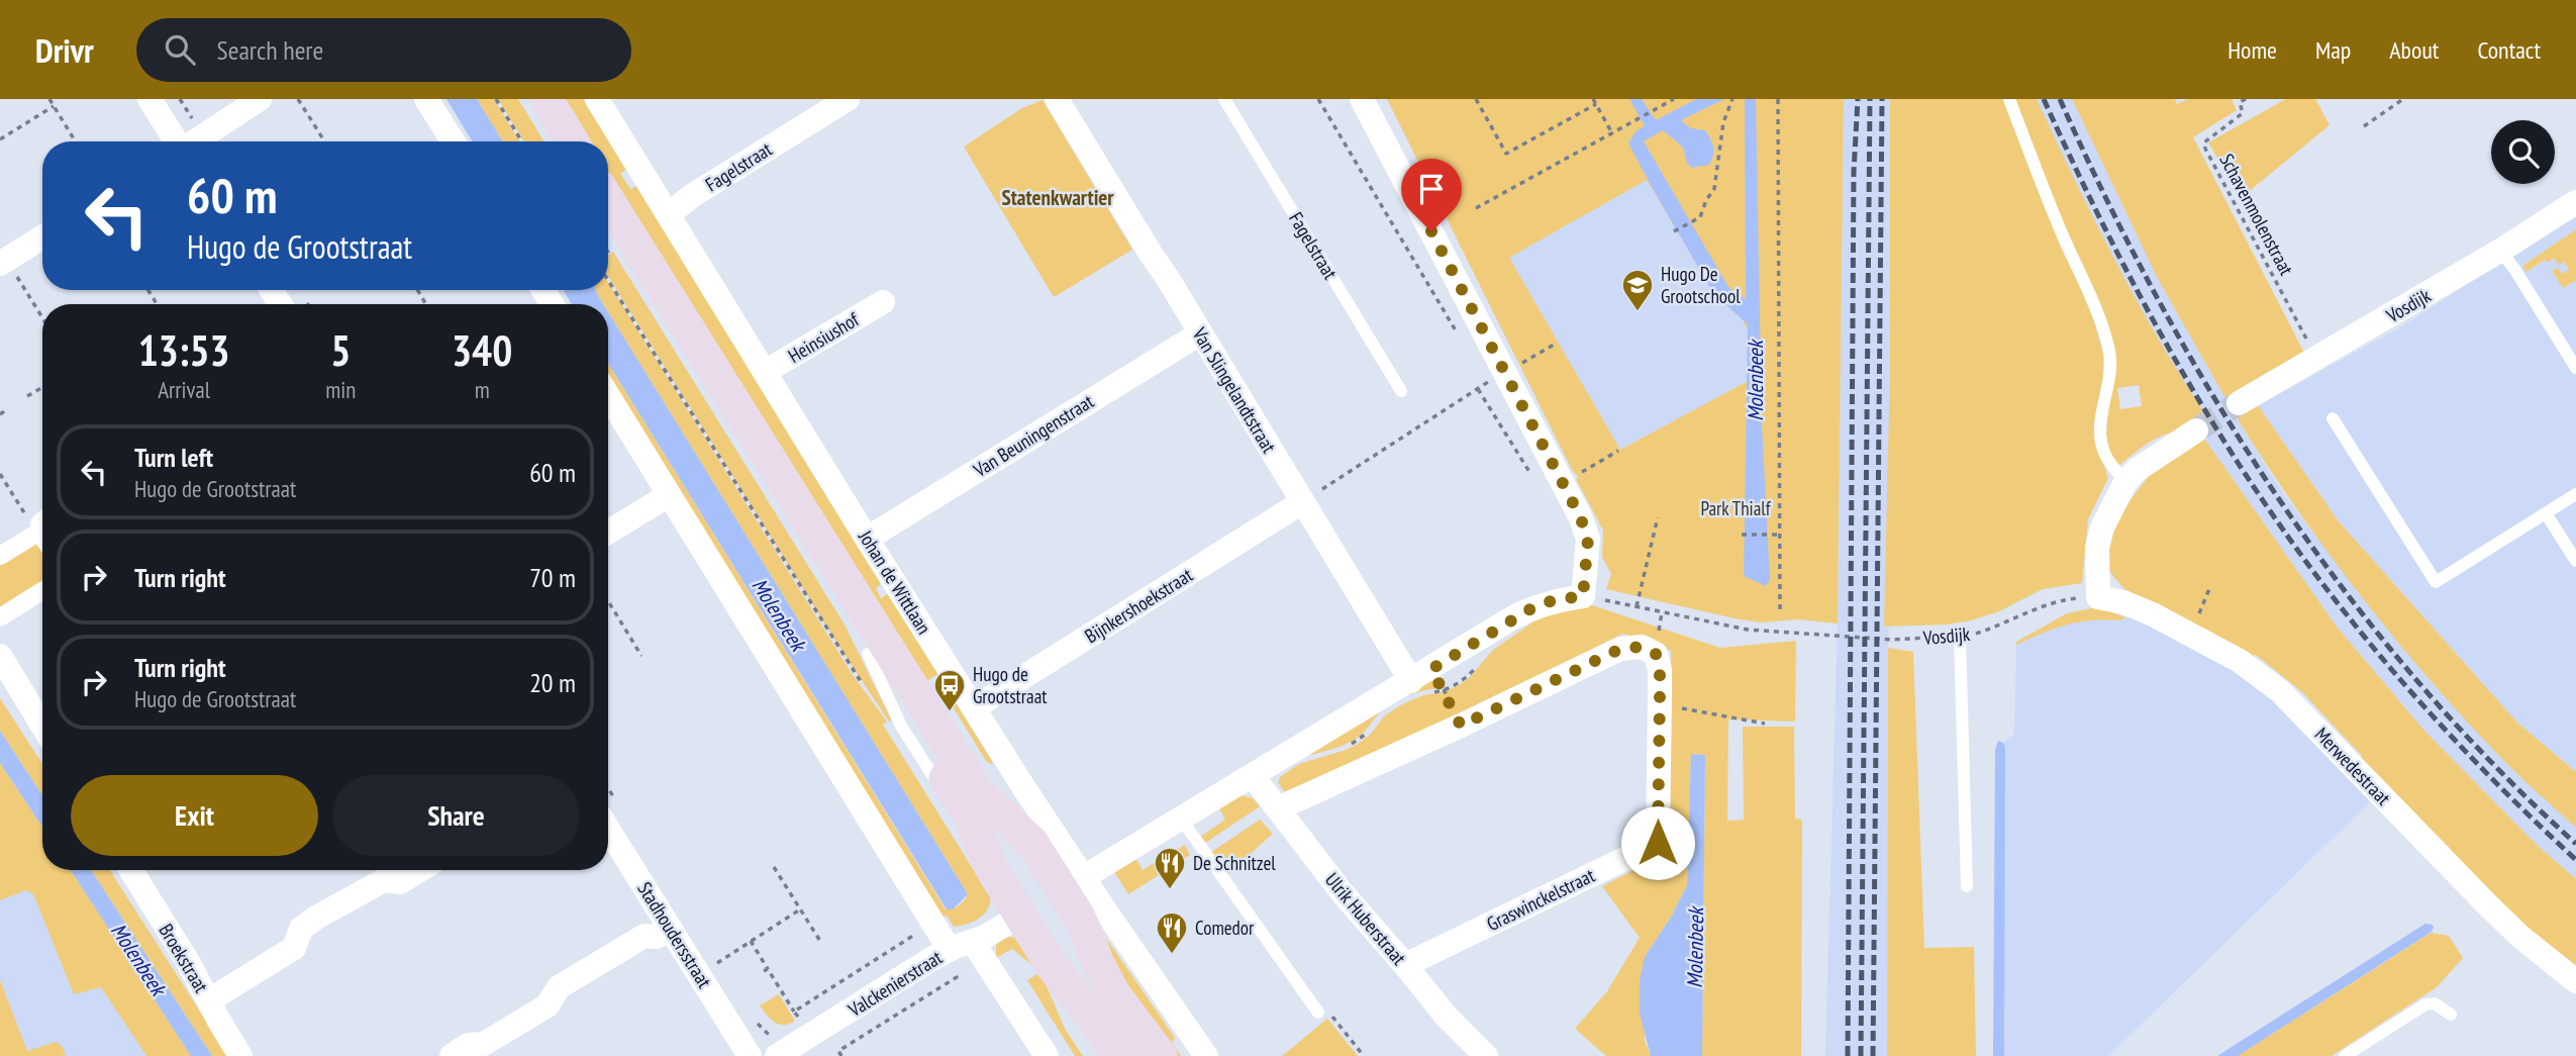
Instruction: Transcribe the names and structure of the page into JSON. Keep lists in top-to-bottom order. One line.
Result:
{"streets":{"main road":["Johan de Wittlaan"],"street":["Fagelstraat","Vosdijk","Heinsiushof","Van Slingelandtstraat","Van Beuningenstraat","Bijnkershoekstraat","Merwedestraat","Graswinckelstraat","Ulrik Huberstraat","Stadhoudersstraat","Broekstraat","Valckenierstraat"],"path":["Schavenmolenstraat"]},"crossings":[["Fagelstraat","Johan de Wittlaan"],["Schavenmolenstraat","Vosdijk"],["Vosdijk","Merwedestraat"],["Heinsiushof","Johan de Wittlaan"],["Van Slingelandtstraat","Van Beuningenstraat"],["Van Slingelandtstraat","Bijnkershoekstraat"],["Van Beuningenstraat","Johan de Wittlaan"],["Johan de Wittlaan","Bijnkershoekstraat"],["Graswinckelstraat","Ulrik Huberstraat"]],"districts":["Statenkwartier"],"water":["Molenbeek"],"parks":["Park Thialf"],"places":{"school or university":["Hugo De Grootschool"],"bus stop":["Hugo de Grootstraat"],"restaurant":["De Schnitzel","Comedor"]},"page":{"header":"Drivr","search":"Search here","nav":["Home","Map","About","Contact"],"turn":["60 m","Hugo de Grootstraat"],"eta":["13:53","Arrival","5","min","340","m"],"list":[{"name":"Turn left","note":"Hugo de Grootstraat","value":"60 m"},{"name":"Turn right","value":"70 m"},{"name":"Turn right","note":"Hugo de Grootstraat","value":"20 m"}],"buttons":["Exit","Share"]}}
